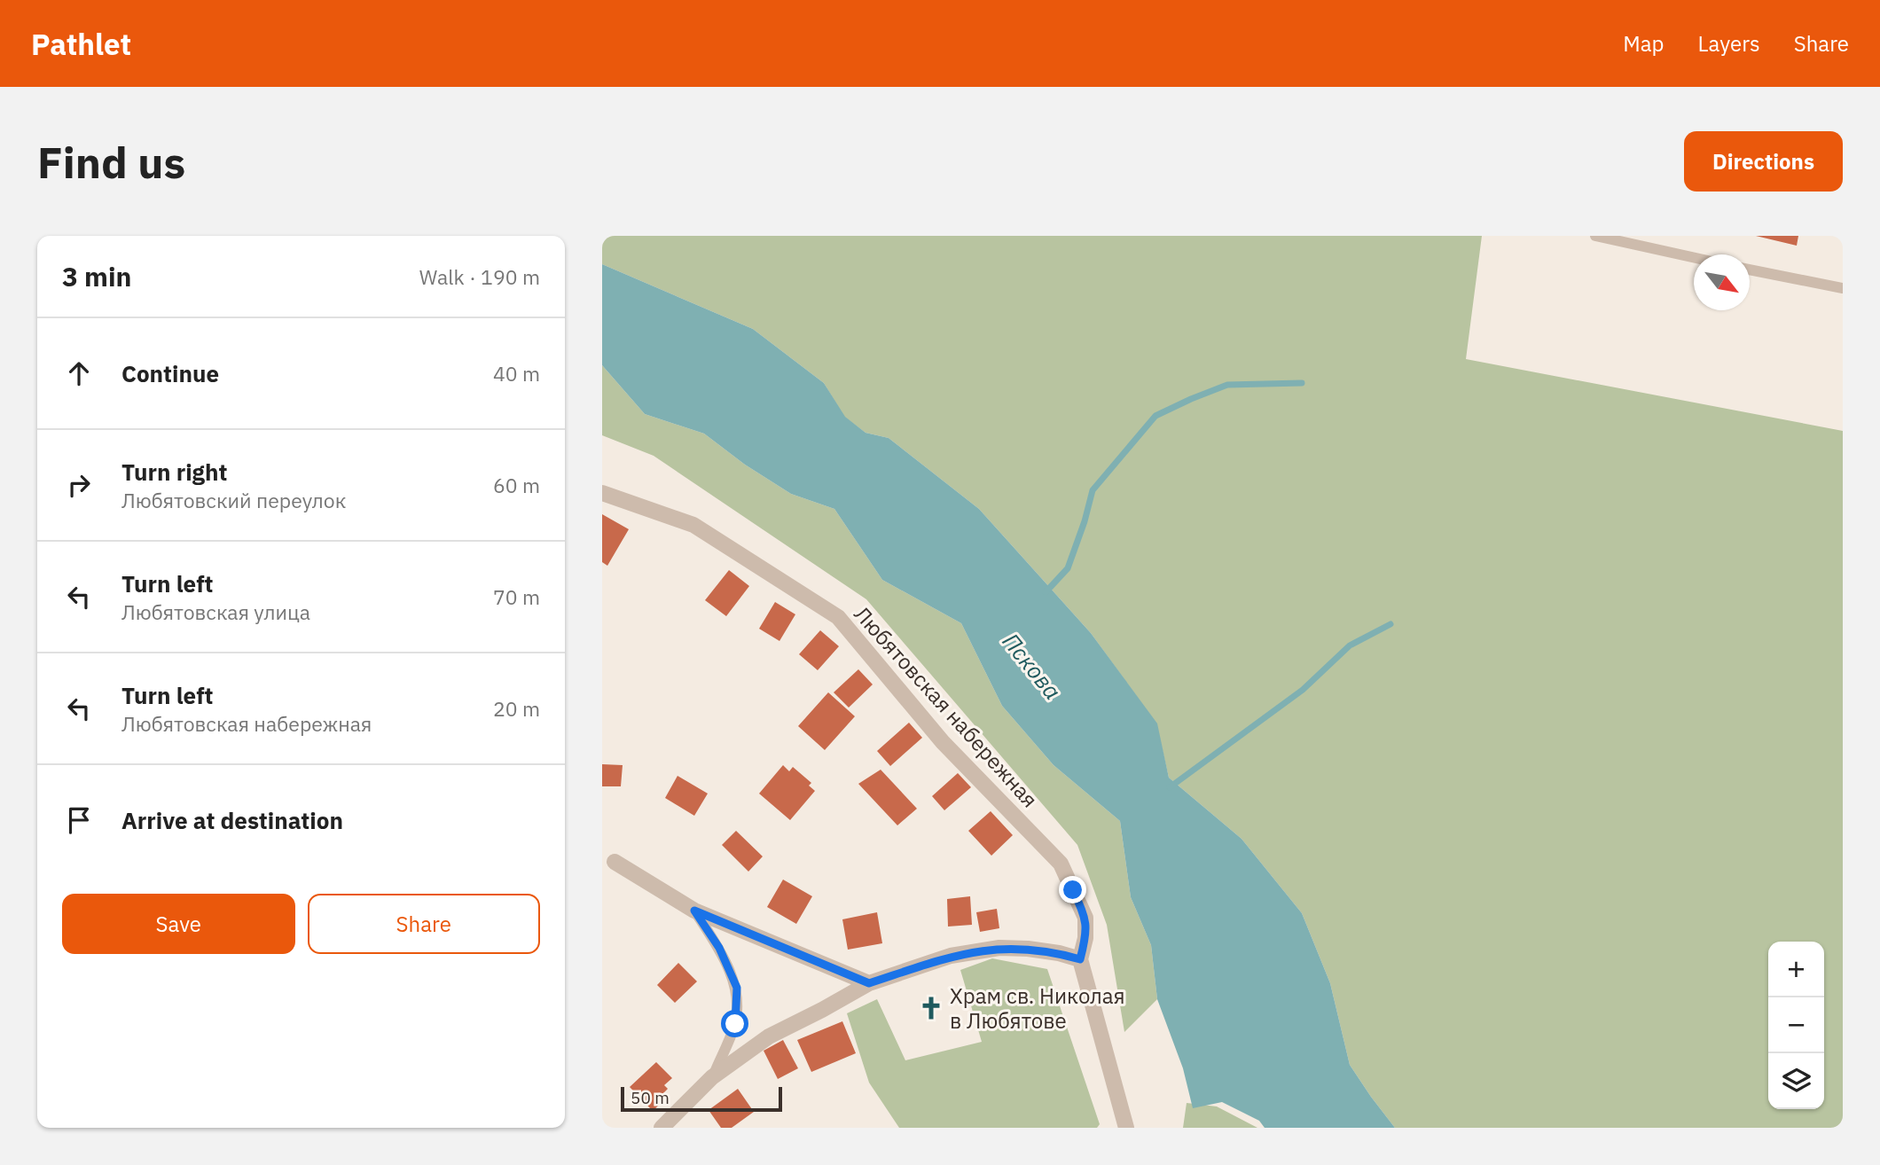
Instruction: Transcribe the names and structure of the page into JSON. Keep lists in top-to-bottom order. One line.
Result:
{"streets":{"street":["Любятовская набережная"]},"water":["Пскова"],"places":{"church":["Храм св. Николая в Любятове"]},"scale_bar":"50 m","north":"bottom right","page":{"header":"Pathlet","nav":["Map","Layers","Share"],"buttons":["Directions",["Save","Share"]],"title":"Find us","heading":["3 min","Walk · 190 m"],"list":[["Continue","40 m"],["Turn right","Любятовский переулок","60 m"],["Turn left","Любятовская улица","70 m"],["Turn left","Любятовская набережная","20 m"],"Arrive at destination"],"map_buttons":["+","−"],"scale":"50 m"}}
